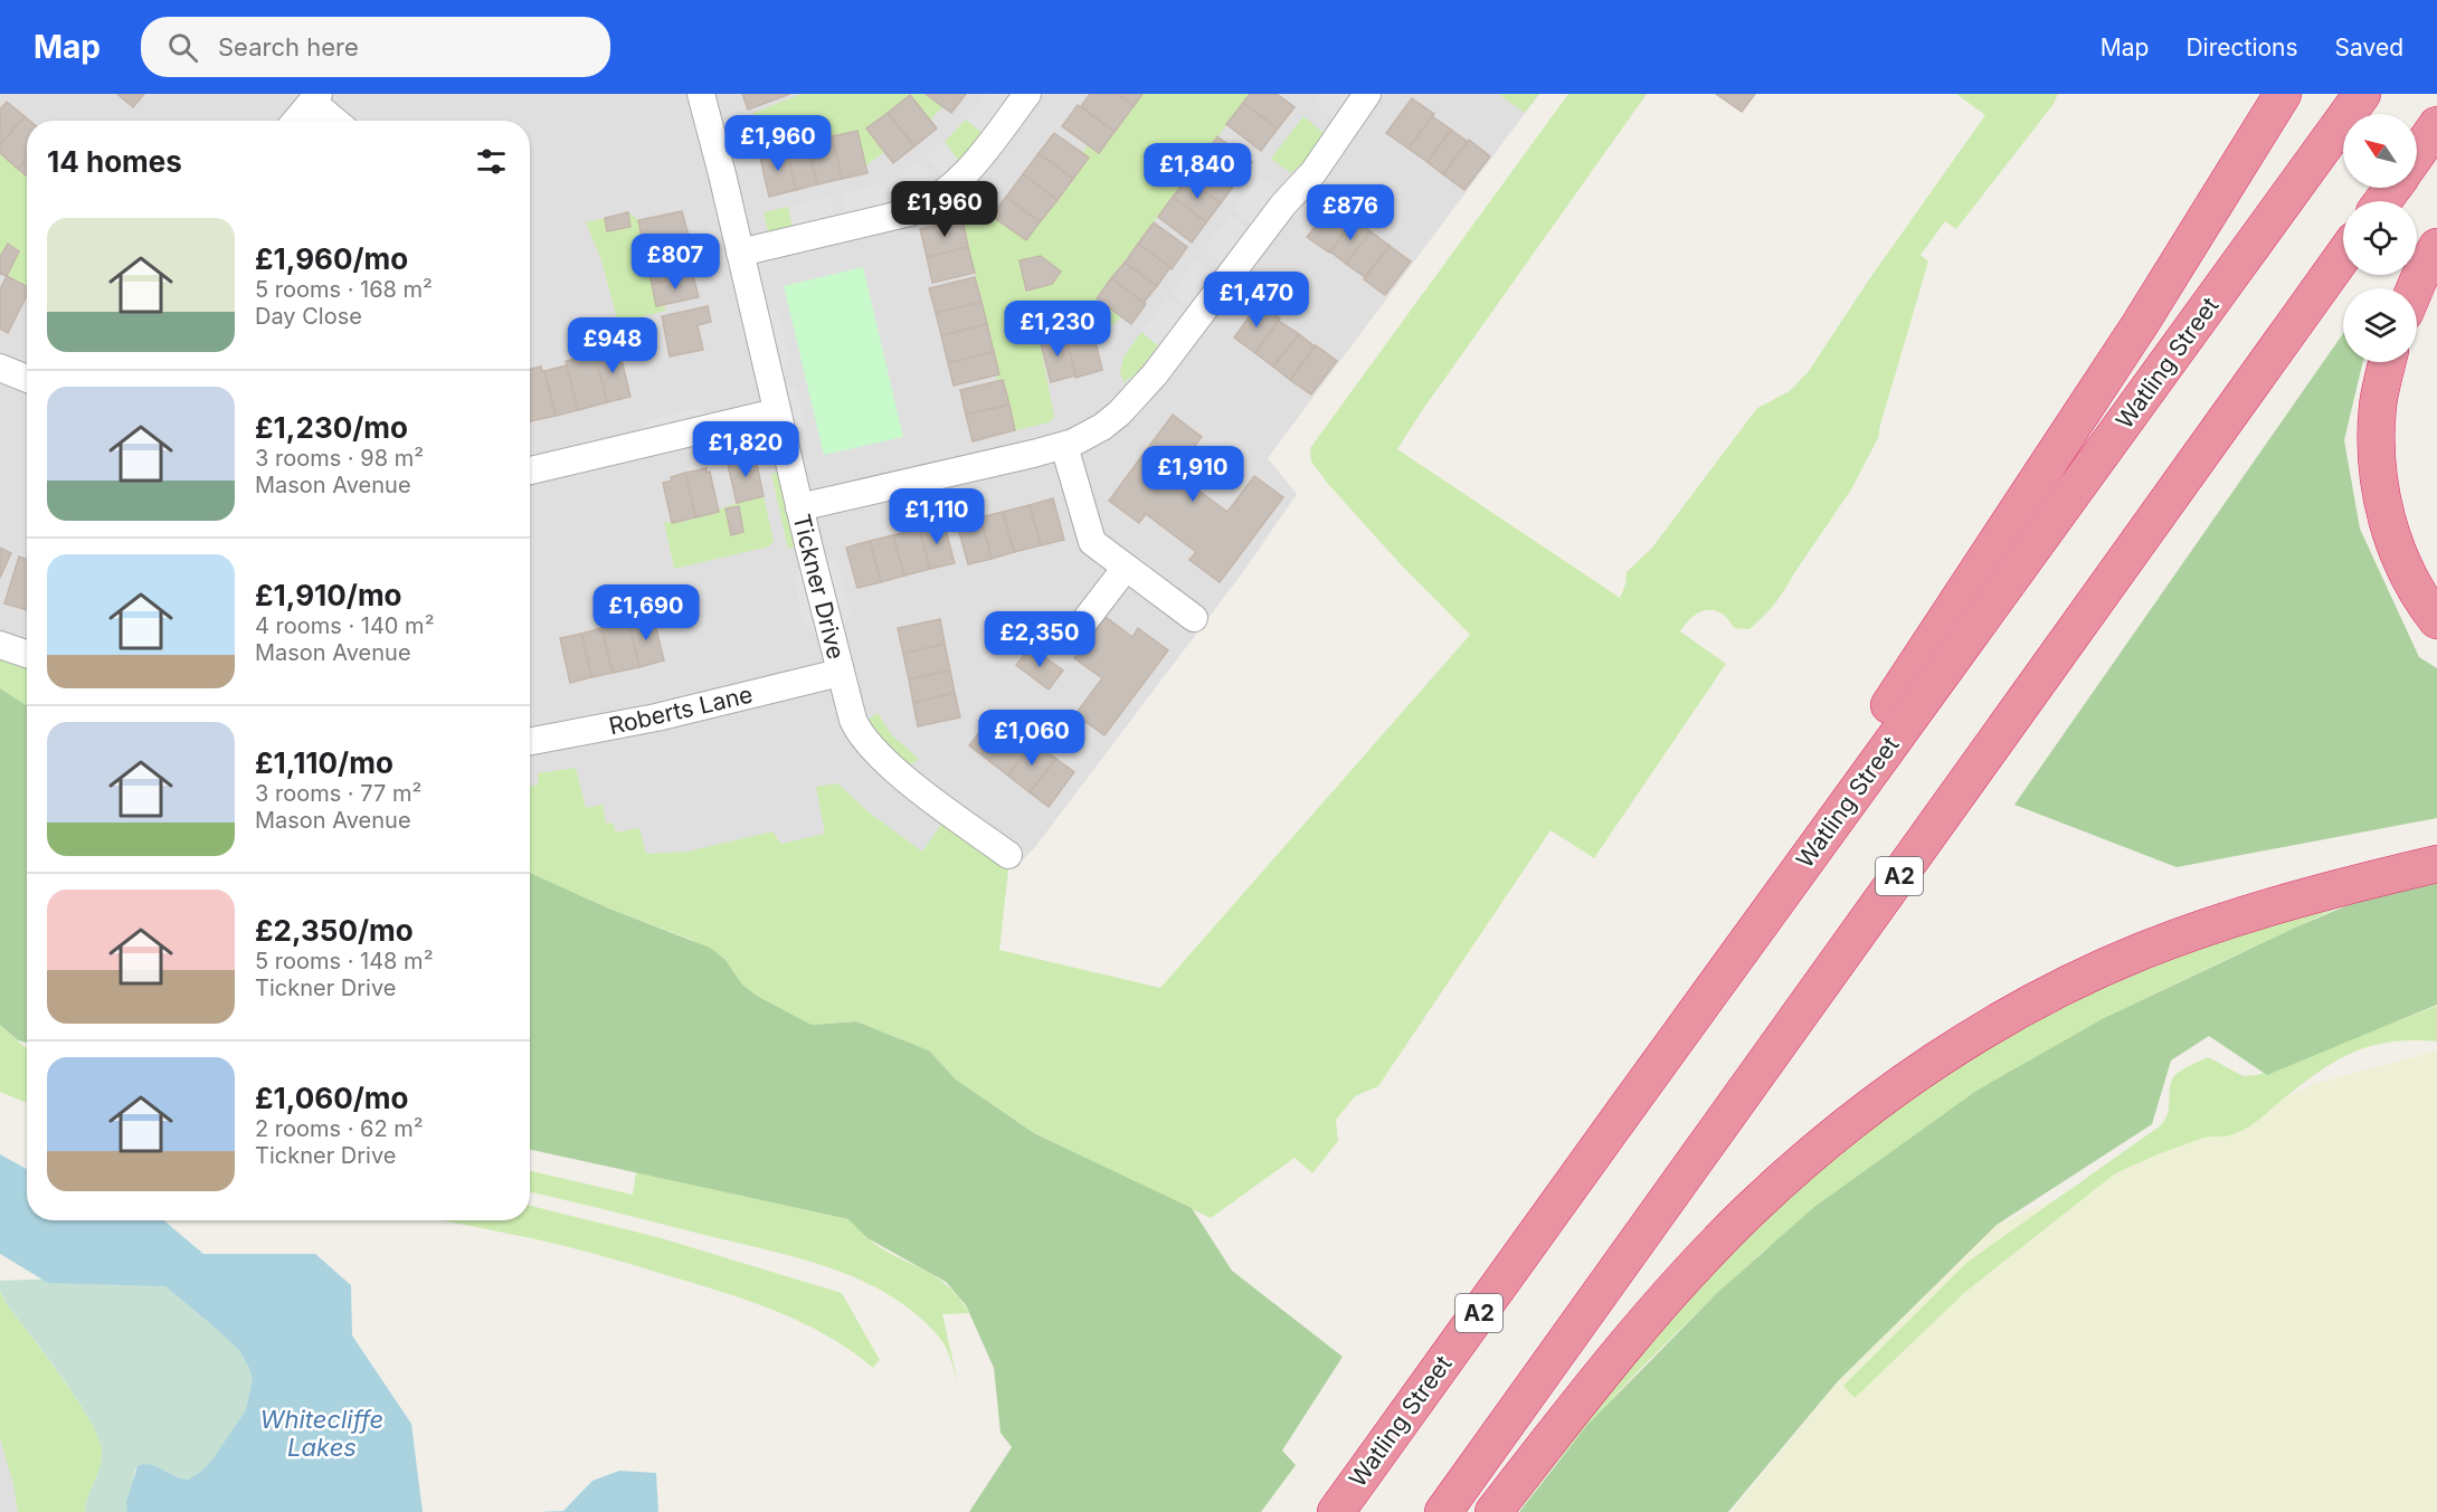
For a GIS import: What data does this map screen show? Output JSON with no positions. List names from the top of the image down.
{
  "streets": {
    "highway": ["Watling Street", "A2"],
    "street": ["Tickner Drive", "Roberts Lane"]
  },
  "crossings": [
    ["Tickner Drive", "Roberts Lane"]
  ],
  "water": ["Whitecliffe Lakes"],
  "north": "top left",
  "page": {
    "header": "Map",
    "search": "Search here",
    "nav": ["Map", "Directions", "Saved"],
    "price": [
      "£1,960",
      "£1,840",
      "£1,960",
      "£876",
      "£807",
      "£1,470",
      "£1,230",
      "£948",
      "£1,820",
      "£1,910",
      "£1,110",
      "£1,690",
      "£2,350",
      "£1,060"
    ],
    "heading": "14 homes",
    "list": [
      {
        "name": "£1,960/mo",
        "note": "5 rooms · 168 m² · Day Close"
      },
      {
        "name": "£1,230/mo",
        "note": "3 rooms · 98 m² · Mason Avenue"
      },
      {
        "name": "£1,910/mo",
        "note": "4 rooms · 140 m² · Mason Avenue"
      },
      {
        "name": "£1,110/mo",
        "note": "3 rooms · 77 m² · Mason Avenue"
      },
      {
        "name": "£2,350/mo",
        "note": "5 rooms · 148 m² · Tickner Drive"
      },
      {
        "name": "£1,060/mo",
        "note": "2 rooms · 62 m² · Tickner Drive"
      }
    ]
  }
}
